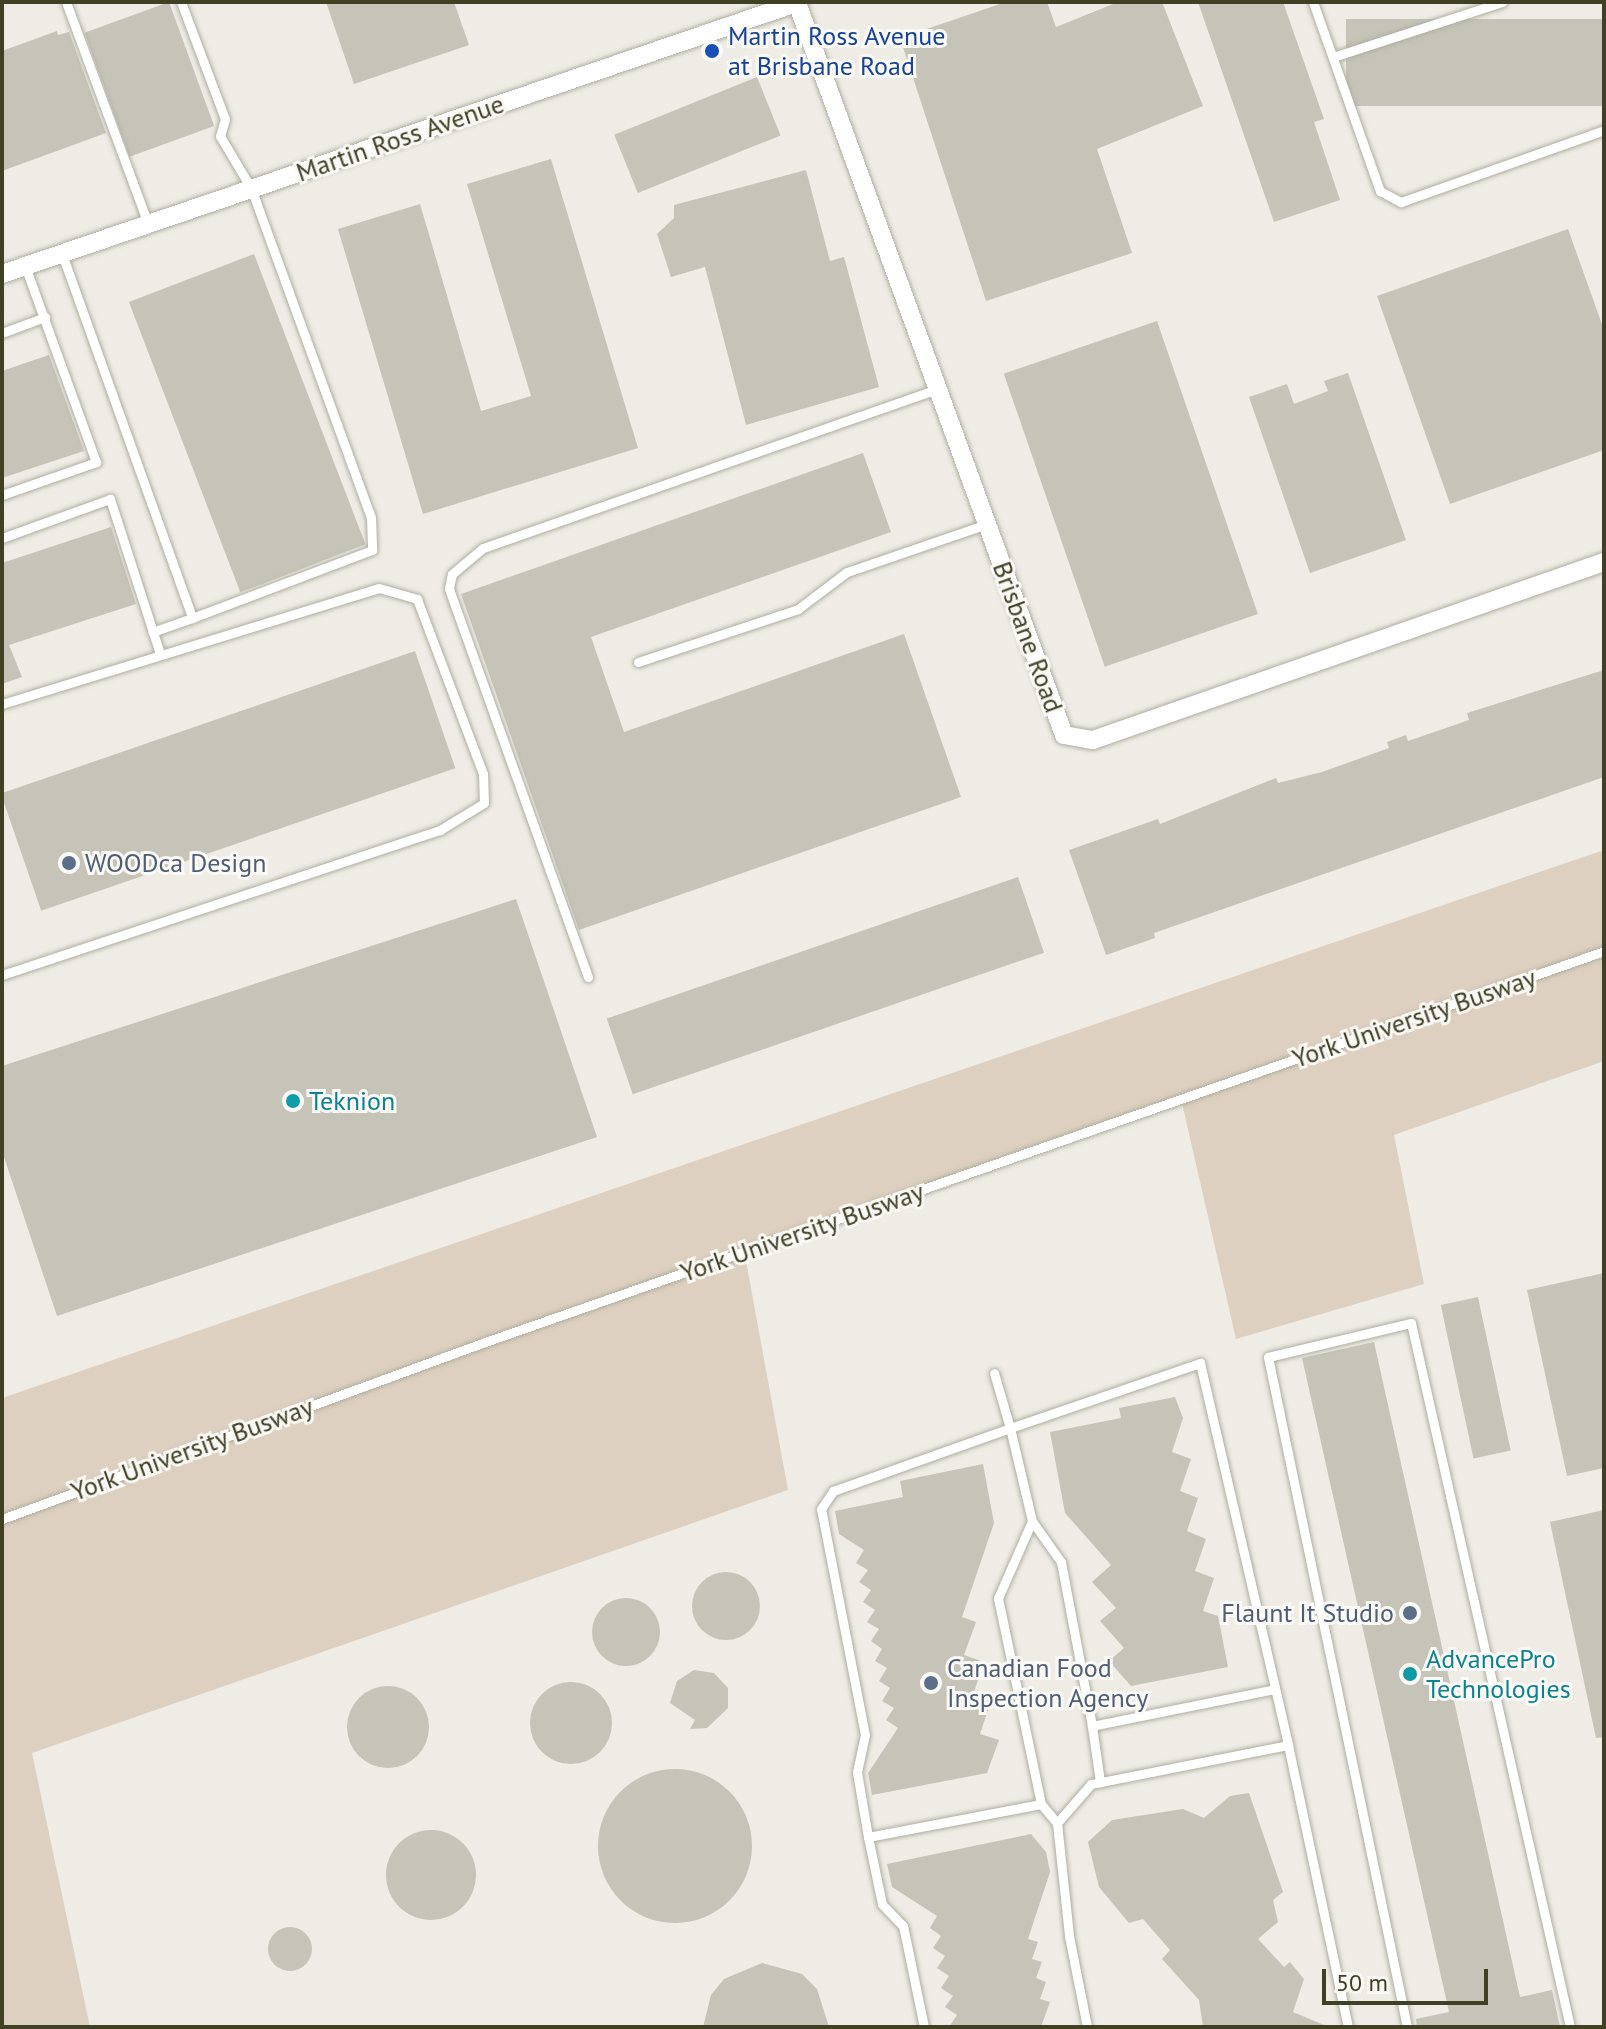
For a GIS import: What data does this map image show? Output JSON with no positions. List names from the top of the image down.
{
  "streets": {
    "street": ["Martin Ross Avenue", "Brisbane Road"],
    "lane": ["York University Busway"]
  },
  "crossings": [
    ["Martin Ross Avenue", "Brisbane Road"]
  ],
  "places": [
    "Martin Ross Avenue at Brisbane Road",
    "WOODca Design",
    "Teknion",
    "Flaunt It Studio",
    "AdvancePro Technologies",
    "Canadian Food Inspection Agency"
  ],
  "scale_bar": "50 m"
}
